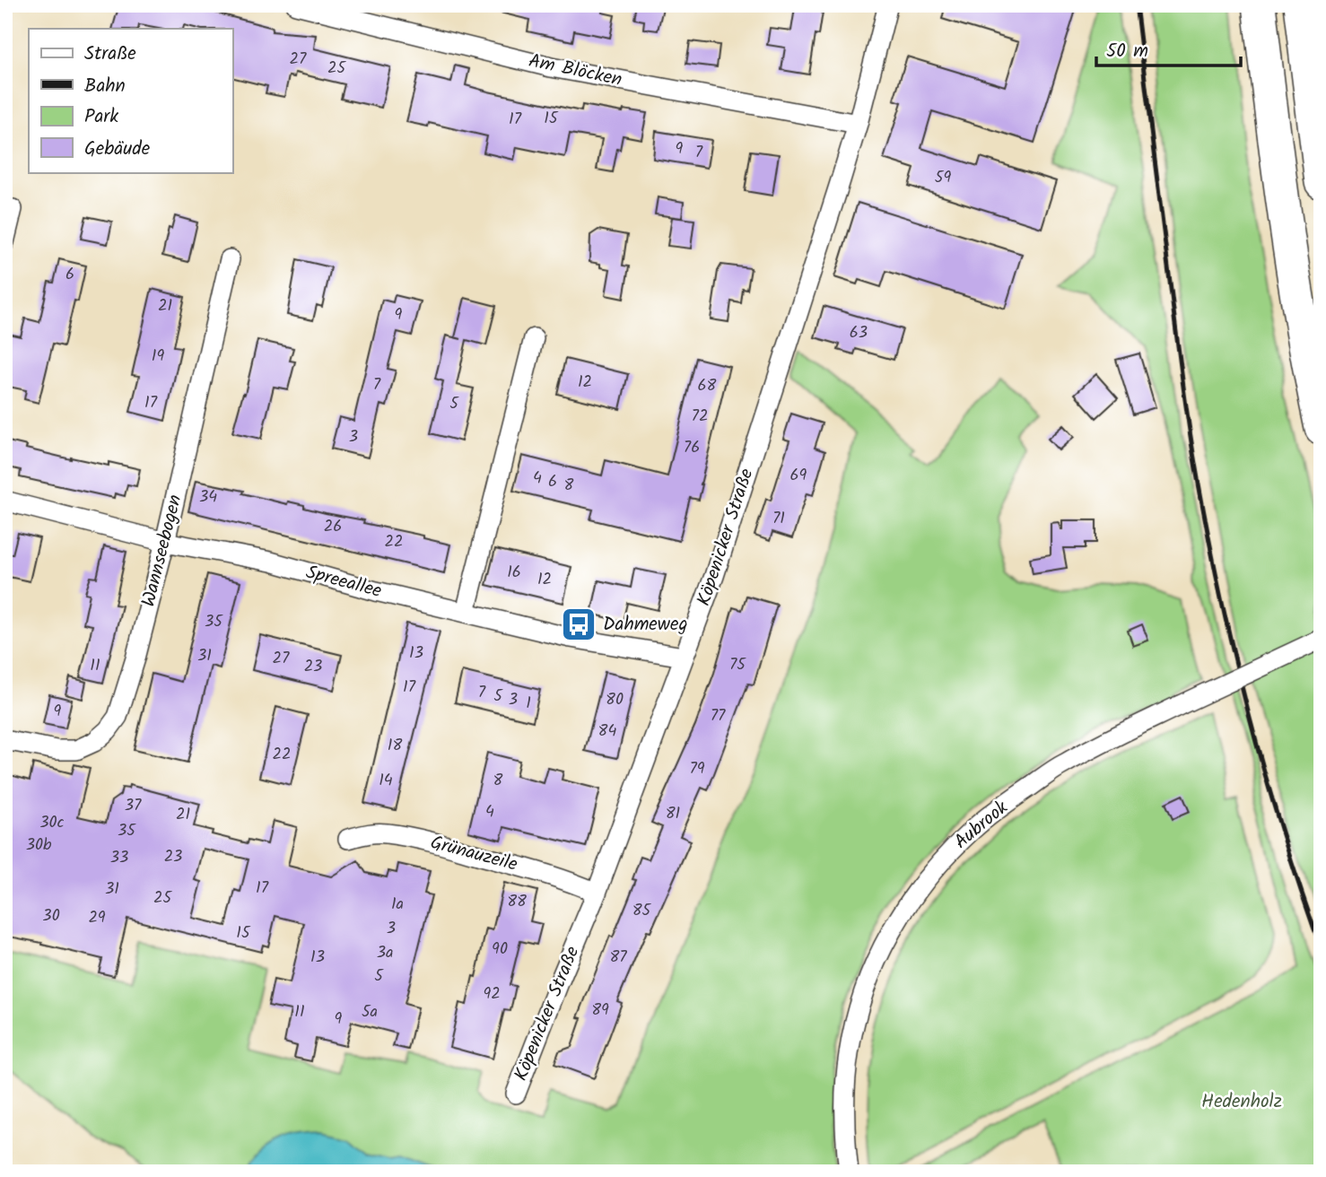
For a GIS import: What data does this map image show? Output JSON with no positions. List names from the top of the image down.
{
  "streets": {
    "street": [
      "Am Blöcken",
      "Köpenicker Straße",
      "Wannseebogen",
      "Spreeallee",
      "Aubrook",
      "Grünauzeile"
    ]
  },
  "crossings": [
    ["Am Blöcken", "Köpenicker Straße"],
    ["Köpenicker Straße", "Spreeallee"],
    ["Köpenicker Straße", "Grünauzeile"],
    ["Wannseebogen", "Spreeallee"]
  ],
  "parks": ["Hedenholz"],
  "places": {
    "bus stop": ["Dahmeweg"]
  },
  "house_numbers": [
    "27",
    "25",
    "15",
    "17",
    "9",
    "7",
    "59",
    "6",
    "21",
    "9",
    "63",
    "19",
    "12",
    "7",
    "68",
    "17",
    "5",
    "72",
    "3",
    "76",
    "69",
    "4",
    "6",
    "8",
    "34",
    "71",
    "26",
    "22",
    "16",
    "12",
    "35",
    "13",
    "31",
    "27",
    "75",
    "11",
    "23",
    "17",
    "7",
    "5",
    "3",
    "80",
    "1",
    "9",
    "77",
    "84",
    "18",
    "22",
    "79",
    "14",
    "8",
    "37",
    "4",
    "81",
    "21",
    "30c",
    "35",
    "30b",
    "23",
    "33",
    "17",
    "31",
    "25",
    "88",
    "1a",
    "85",
    "30",
    "29",
    "3",
    "15",
    "90",
    "3a",
    "13",
    "87",
    "5",
    "92",
    "89",
    "11",
    "5a",
    "9"
  ],
  "legend": [
    "Straße",
    "Bahn",
    "Park",
    "Gebäude"
  ],
  "scale_bar": "50 m"
}
